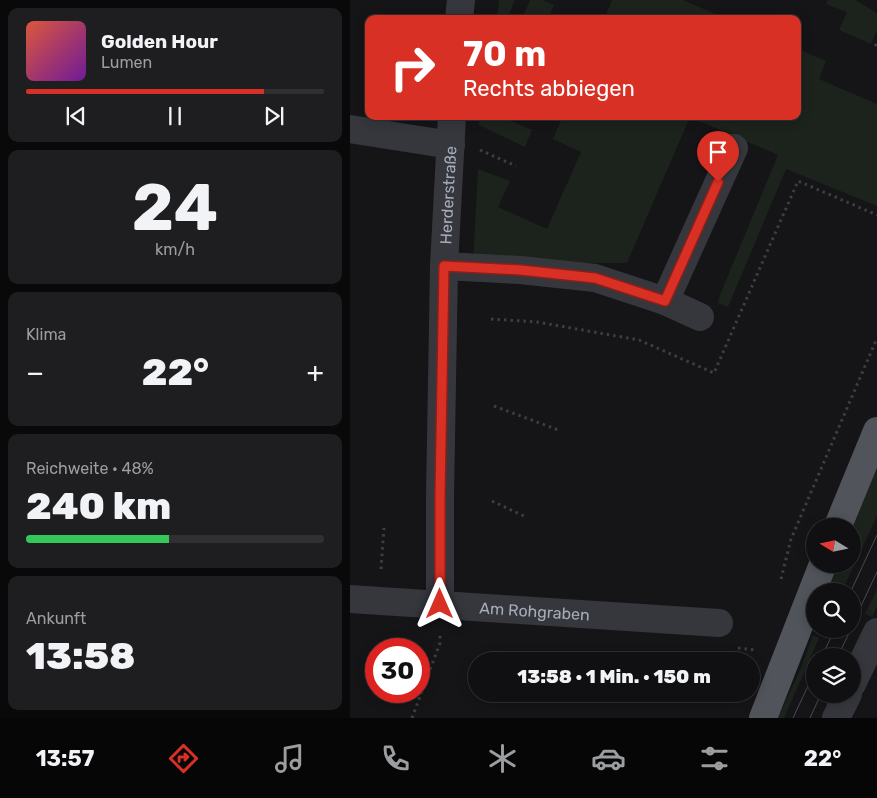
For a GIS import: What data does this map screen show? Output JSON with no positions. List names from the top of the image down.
{
  "streets": {
    "street": ["Herderstraße", "Am Rohgraben"]
  },
  "crossings": [
    ["Herderstraße", "Am Rohgraben"]
  ],
  "north": "left",
  "page": {
    "turn": ["70 m", "Rechts abbiegen"],
    "song": ["Golden Hour", "Lumen"],
    "tile": [
      ["24", "km/h"],
      "Klima",
      ["Reichweite · 48%", "240 km"],
      ["Ankunft", "13:58"]
    ],
    "heat": ["−", "22°", "+"],
    "limit": "30",
    "trip": "13:58 · 1 Min. · 150 m",
    "tabs": ["13:57", "22°"]
  }
}
